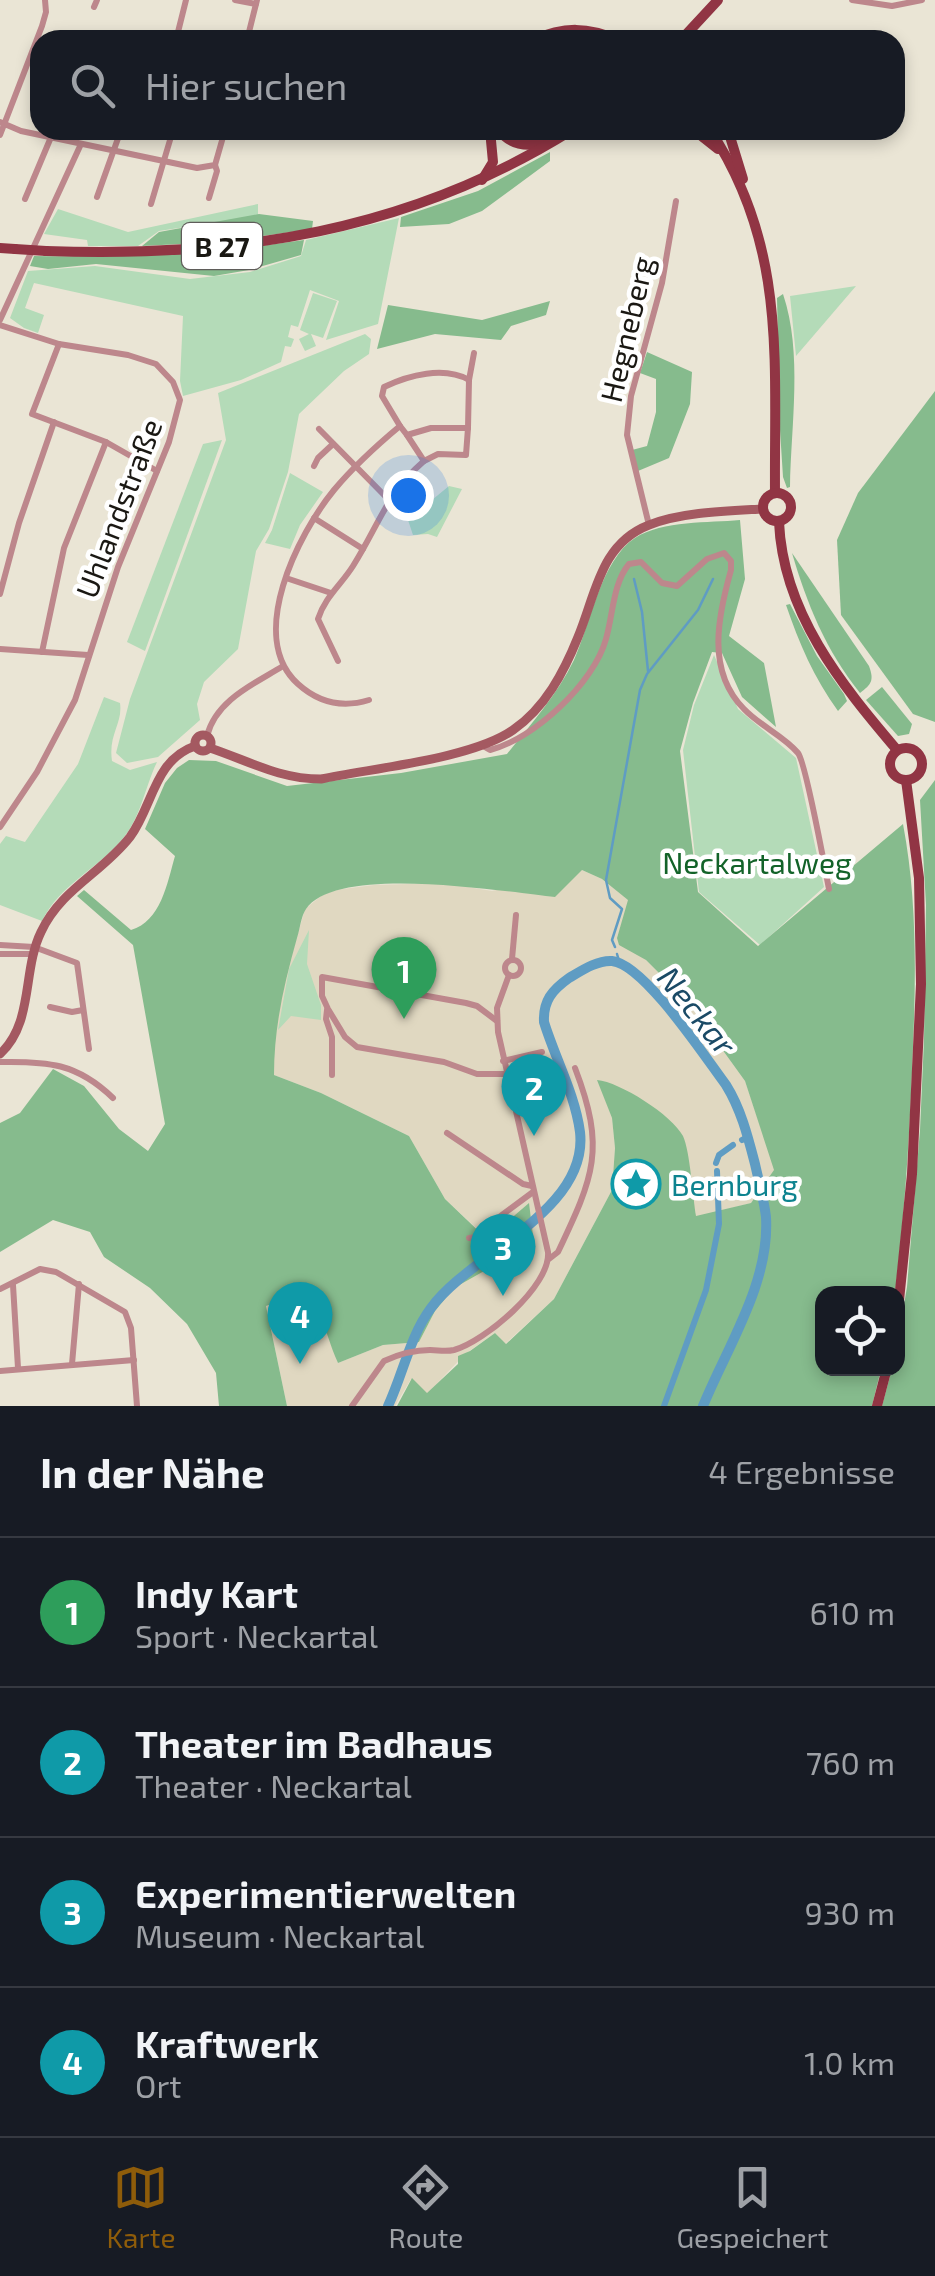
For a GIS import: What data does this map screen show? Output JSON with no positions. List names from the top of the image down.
{
  "streets": {
    "main road": ["B 27"],
    "street": ["Hegneberg", "Uhlandstraße"]
  },
  "water": ["Neckar"],
  "parks": ["Neckartalweg"],
  "places": {
    "place": ["Bernburg"]
  },
  "page": {
    "search": "Hier suchen",
    "pins": [
      "1",
      "2",
      "3",
      "4"
    ],
    "heading": ["In der Nähe", "4 Ergebnisse"],
    "list": [
      {
        "mark": "1",
        "name": "Indy Kart",
        "note": "Sport · Neckartal",
        "value": "610 m"
      },
      {
        "mark": "2",
        "name": "Theater im Badhaus",
        "note": "Theater · Neckartal",
        "value": "760 m"
      },
      {
        "mark": "3",
        "name": "Experimentierwelten",
        "note": "Museum · Neckartal",
        "value": "930 m"
      },
      {
        "mark": "4",
        "name": "Kraftwerk",
        "note": "Ort",
        "value": "1.0 km"
      }
    ],
    "nav": ["Karte", "Route", "Gespeichert"]
  }
}
